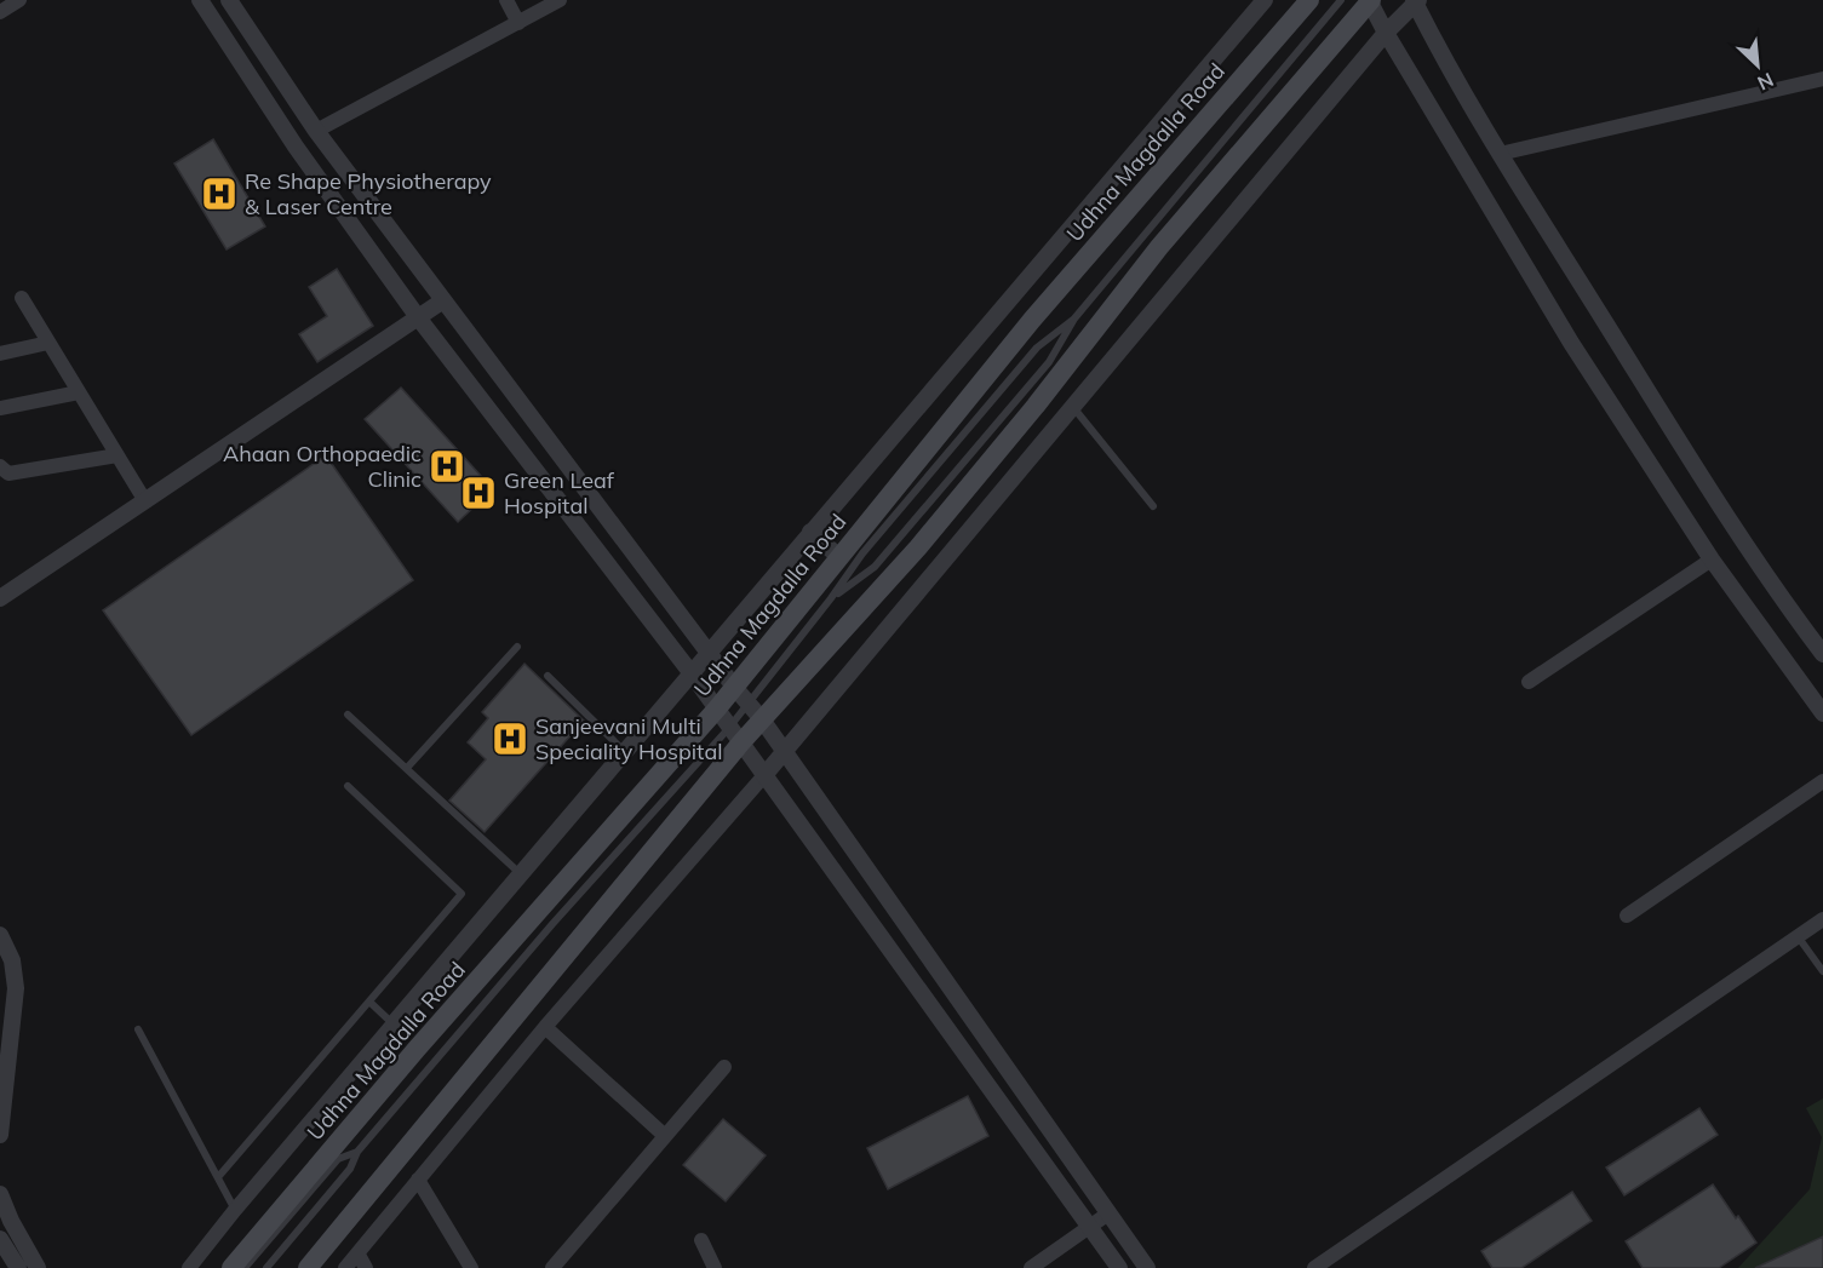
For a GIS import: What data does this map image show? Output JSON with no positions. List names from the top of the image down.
{
  "streets": {
    "main road": ["Udhna Magdalla Road"]
  },
  "places": {
    "hospital": [
      "Re Shape Physiotherapy & Laser Centre",
      "Ahaan Orthopaedic Clinic",
      "Green Leaf Hospital",
      "Sanjeevani Multi Speciality Hospital"
    ]
  },
  "north": "bottom right"
}
